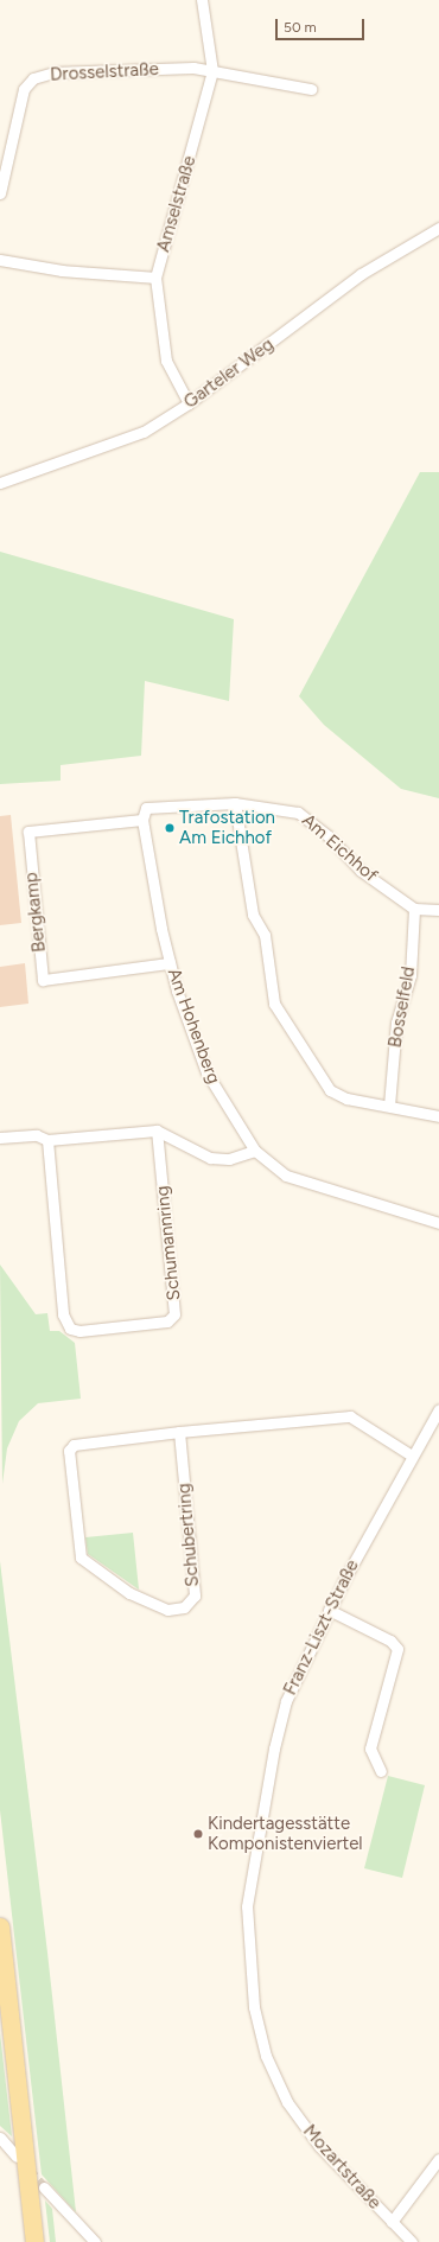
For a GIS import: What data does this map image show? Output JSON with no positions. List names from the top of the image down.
{
  "streets": {
    "street": [
      "Drosselstraße",
      "Amselstraße",
      "Garteler Weg",
      "Am Eichhof",
      "Bergkamp",
      "Bosselfeld",
      "Am Hohenberg",
      "Schumannring",
      "Schubertring",
      "Franz-Liszt-Straße",
      "Mozartstraße"
    ]
  },
  "crossings": [
    ["Drosselstraße", "Amselstraße"],
    ["Amselstraße", "Garteler Weg"],
    ["Am Eichhof", "Bosselfeld"],
    ["Am Eichhof", "Am Hohenberg"],
    ["Bergkamp", "Am Hohenberg"],
    ["Schubertring", "Franz-Liszt-Straße"],
    ["Franz-Liszt-Straße", "Mozartstraße"]
  ],
  "places": ["Trafostation Am Eichhof", "Kindertagesstätte Komponistenviertel"],
  "scale_bar": "50 m"
}
